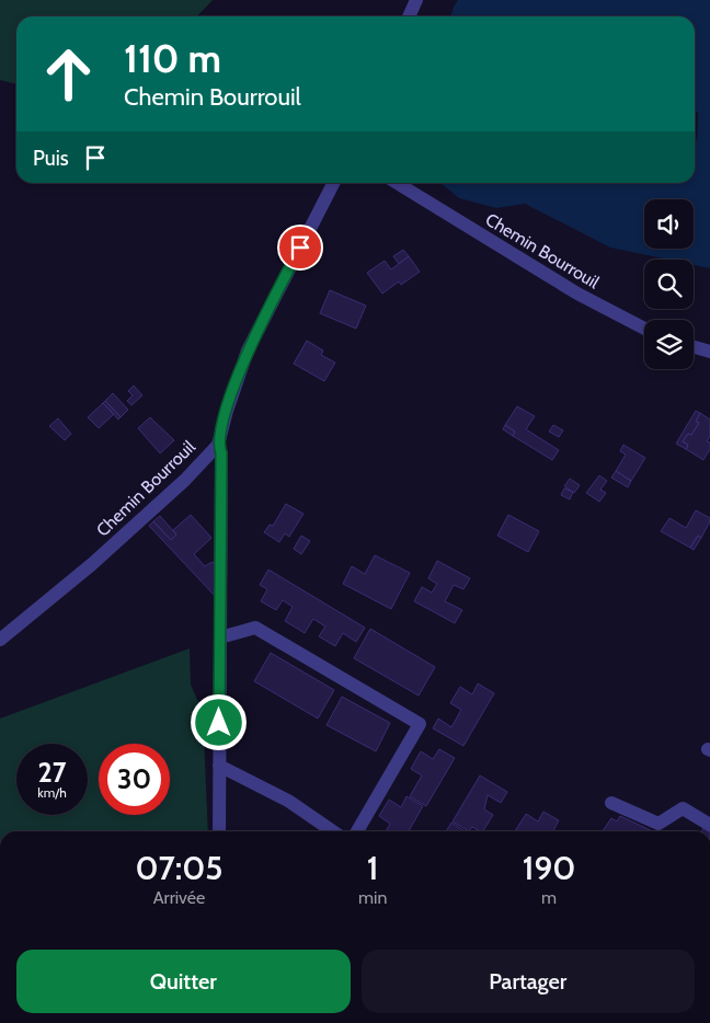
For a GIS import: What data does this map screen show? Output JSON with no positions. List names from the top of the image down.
{
  "streets": {
    "street": ["Chemin Bourrouil"]
  },
  "page": {
    "turn": ["110 m", "Chemin Bourrouil"],
    "then": "Puis",
    "speed": "27 km/h",
    "limit": "30",
    "eta": [
      "07:05",
      "Arrivée",
      "1",
      "min",
      "190",
      "m"
    ],
    "buttons": ["Quitter", "Partager"]
  }
}
